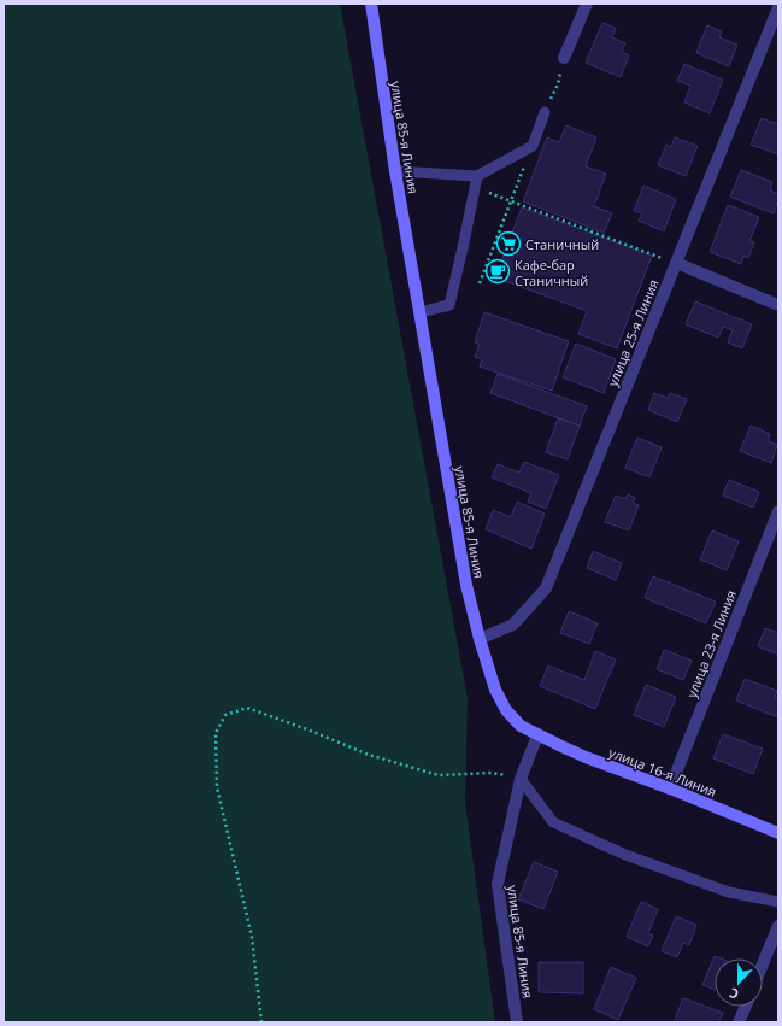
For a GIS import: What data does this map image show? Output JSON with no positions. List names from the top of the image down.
{
  "streets": {
    "main road": ["улица 85-я Линия", "улица 16-я Линия"],
    "street": ["улица 25-я Линия", "улица 23-я Линия"]
  },
  "crossings": [
    ["улица 85-я Линия", "улица 25-я Линия"],
    ["улица 85-я Линия", "улица 16-я Линия"],
    ["улица 23-я Линия", "улица 16-я Линия"]
  ],
  "places": {
    "supermarket": ["Станичный"],
    "cafe": ["Кафе-бар Станичный"]
  },
  "north": "bottom"
}
